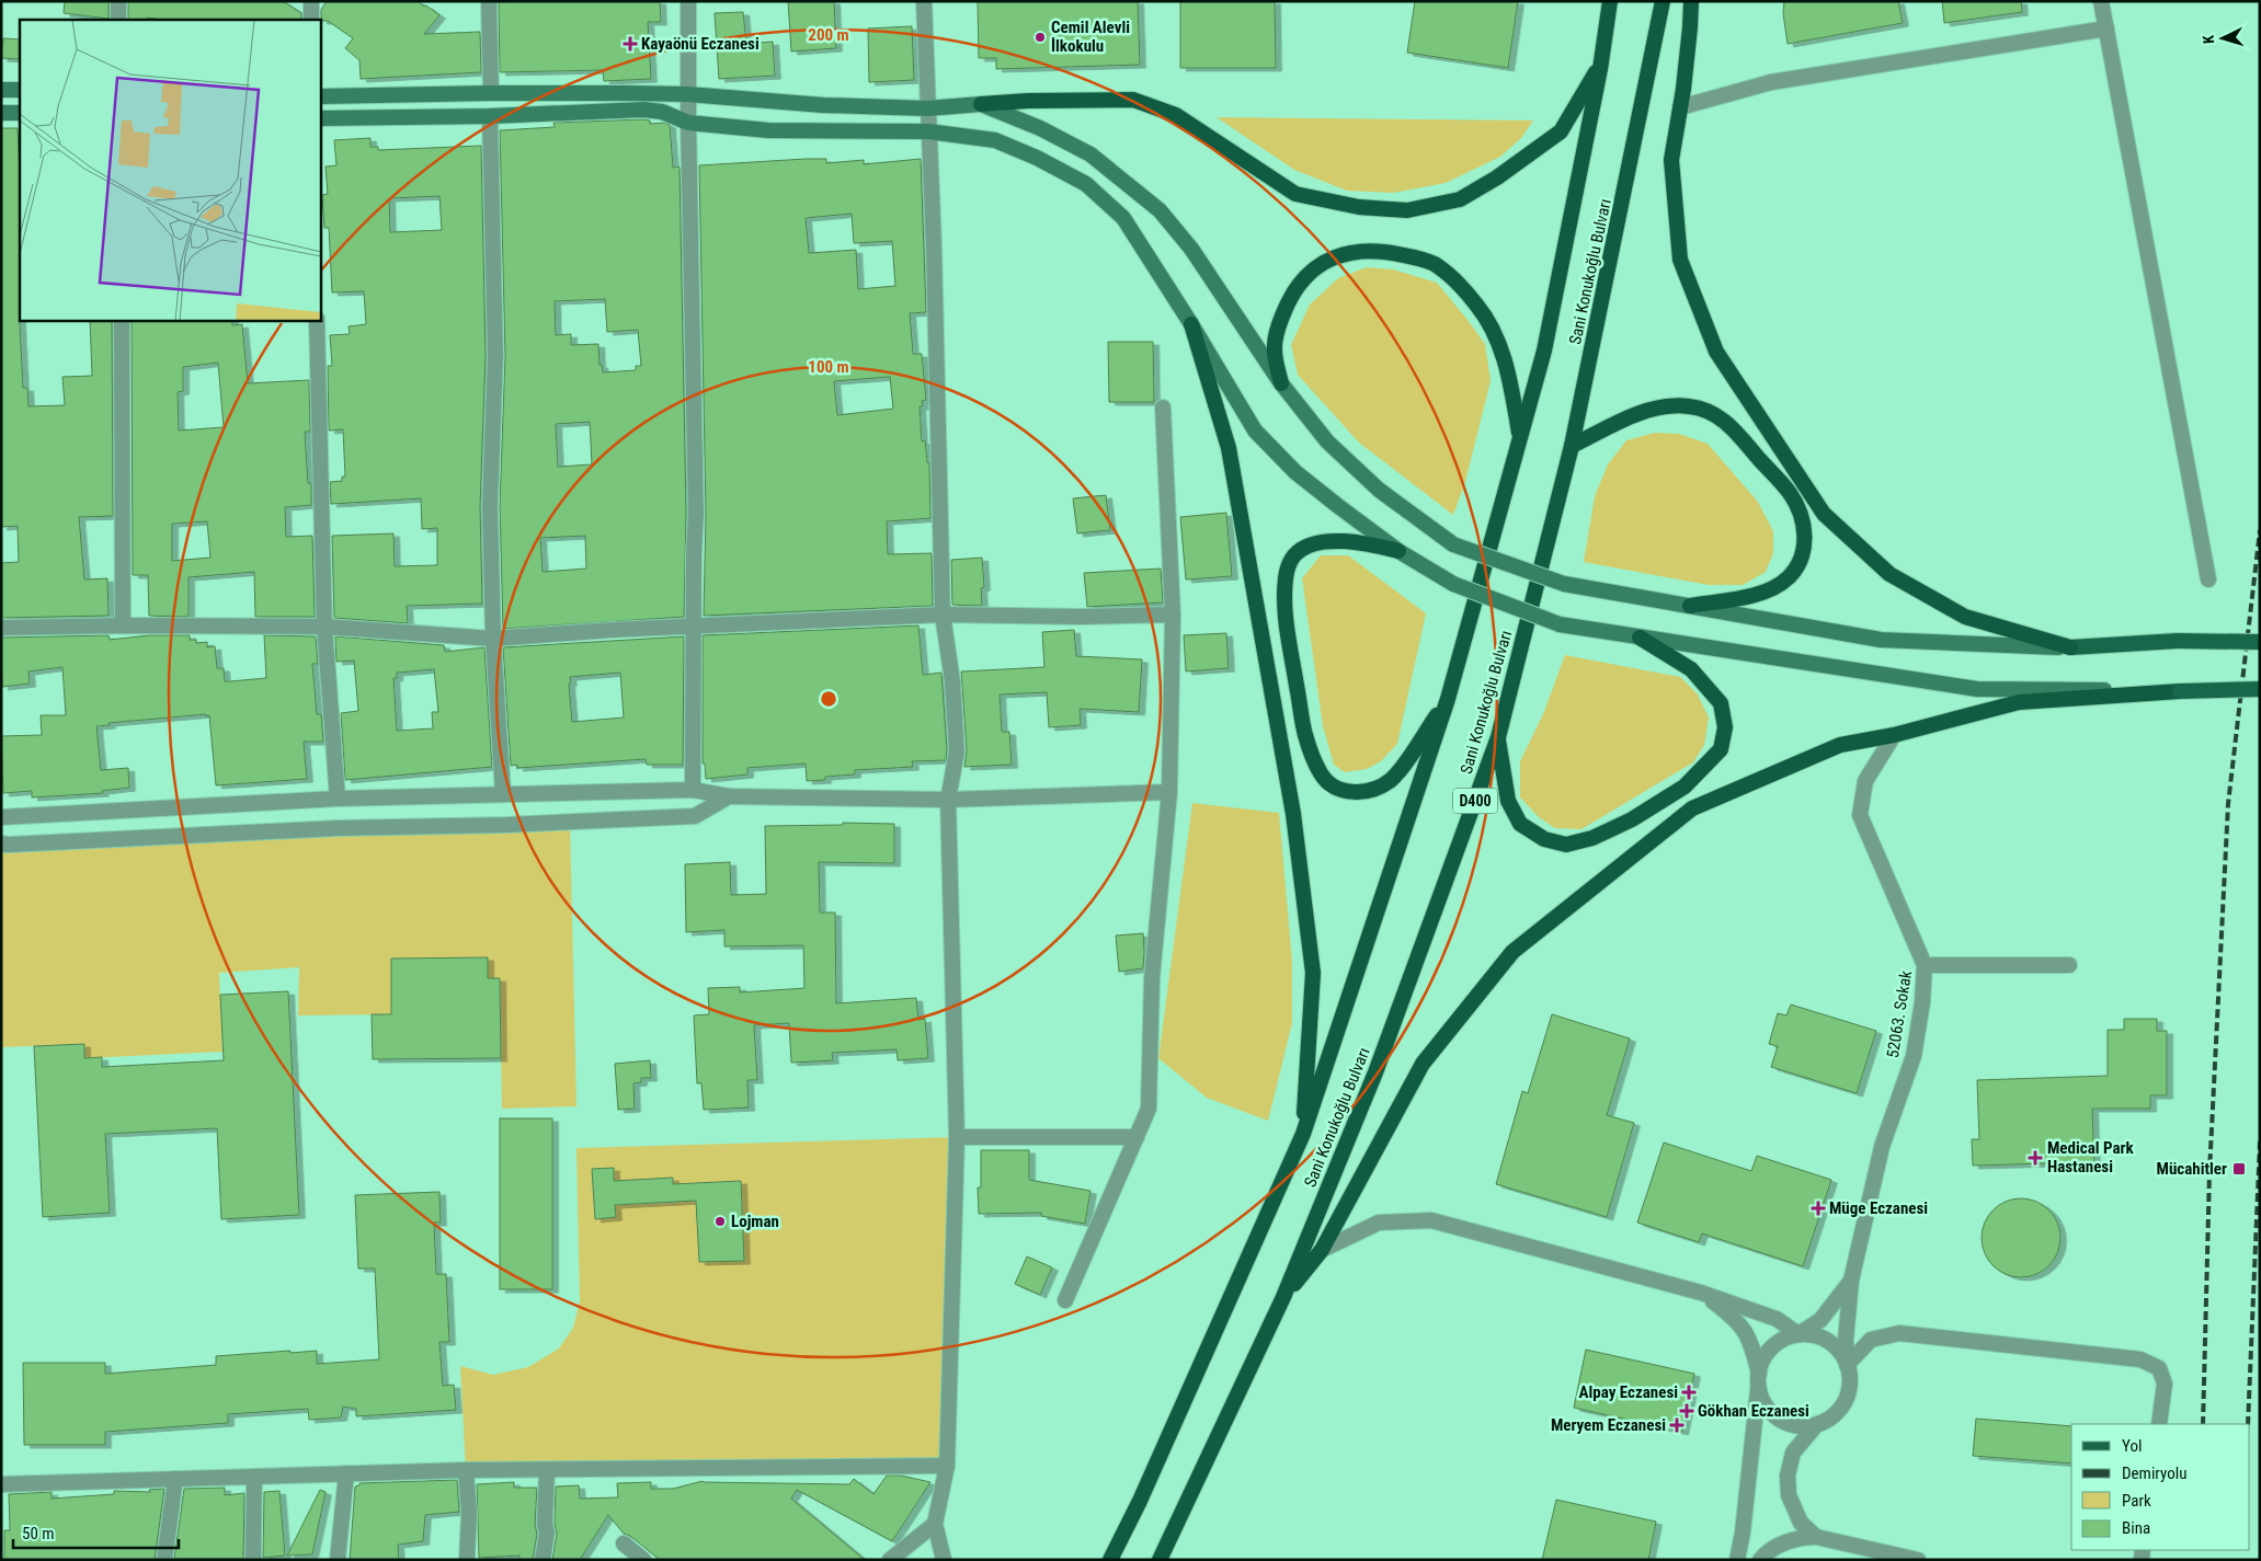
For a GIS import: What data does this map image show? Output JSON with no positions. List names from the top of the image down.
{
  "streets": {
    "highway": ["Sani Konukoğlu Bulvarı", "D400"],
    "street": ["52063. Sokak"]
  },
  "places": {
    "other": ["Cemil Alevli İlkokulu", "Lojman"],
    "health": [
      "Kayaönü Eczanesi",
      "Medical Park Hastanesi",
      "Müge Eczanesi",
      "Alpay Eczanesi",
      "Gökhan Eczanesi",
      "Meryem Eczanesi"
    ],
    "transit": ["Mücahitler"]
  },
  "legend": [
    "Yol",
    "Demiryolu",
    "Park",
    "Bina"
  ],
  "scale_bar": "50 m",
  "north": "left",
  "rings": ["200 m", "100 m"]
}
